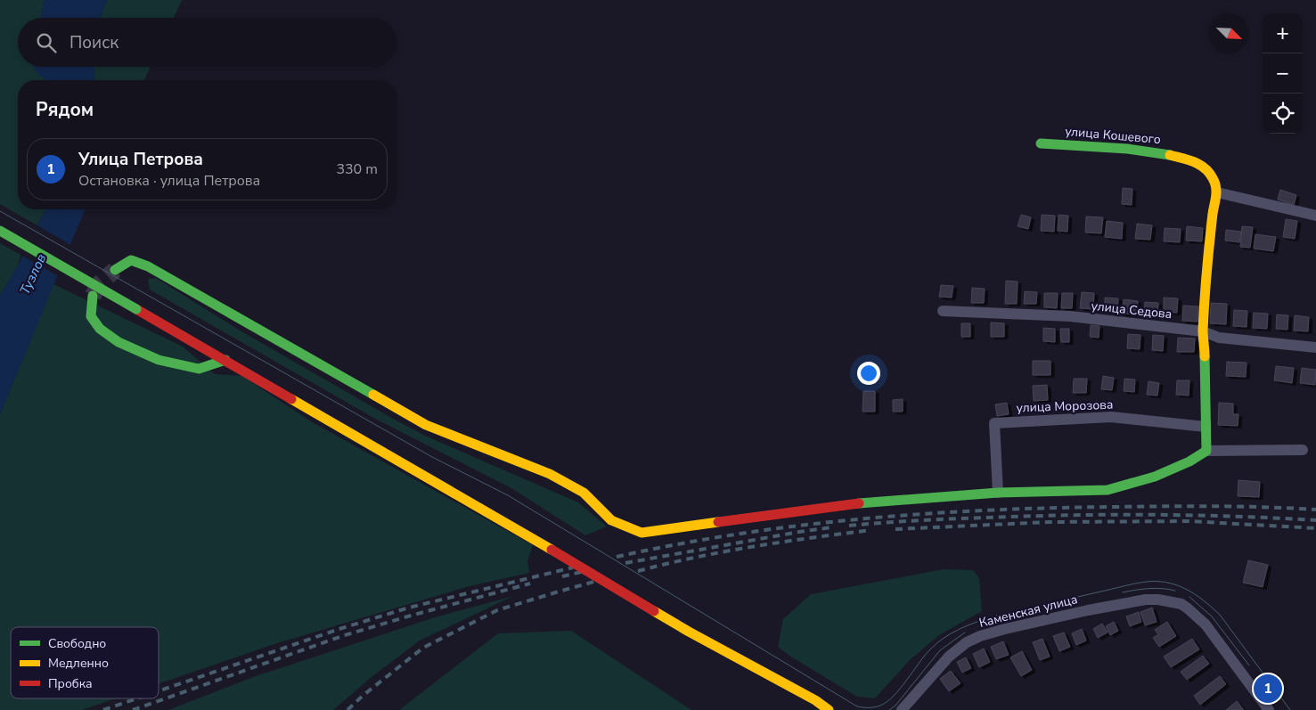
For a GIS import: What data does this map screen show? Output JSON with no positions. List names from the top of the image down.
{
  "streets": {
    "street": [
      "улица Кошевого",
      "улица Седова",
      "улица Морозова",
      "Каменская улица"
    ]
  },
  "water": ["Тузлов"],
  "legend": ["Свободно", "Медленно", "Пробка"],
  "north": "bottom right",
  "page": {
    "map_buttons": ["+", "−"],
    "search": "Поиск",
    "heading": "Рядом",
    "list": [
      {
        "mark": "1",
        "name": "Улица Петрова",
        "note": "Остановка · улица Петрова",
        "value": "330 m"
      }
    ],
    "pins": "1"
  }
}
